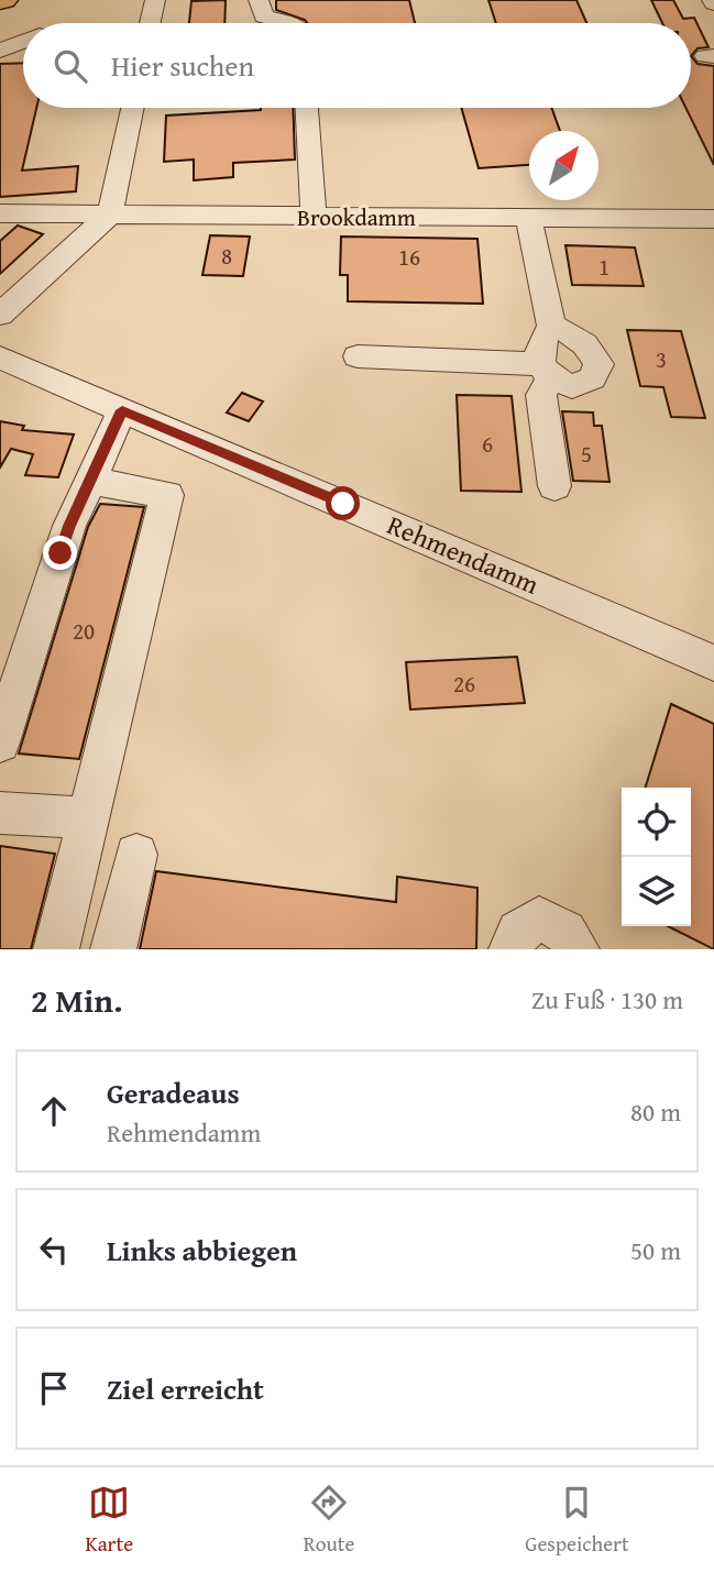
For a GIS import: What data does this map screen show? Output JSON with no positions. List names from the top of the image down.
{
  "streets": {
    "street": ["Brookdamm", "Rehmendamm"]
  },
  "house_numbers": [
    "8",
    "16",
    "1",
    "3",
    "6",
    "5",
    "20",
    "26"
  ],
  "north": "top right",
  "page": {
    "search": "Hier suchen",
    "heading": ["2 Min.", "Zu Fuß · 130 m"],
    "list": [
      ["Geradeaus", "Rehmendamm", "80 m"],
      ["Links abbiegen", "50 m"],
      "Ziel erreicht"
    ],
    "nav": ["Karte", "Route", "Gespeichert"]
  }
}
